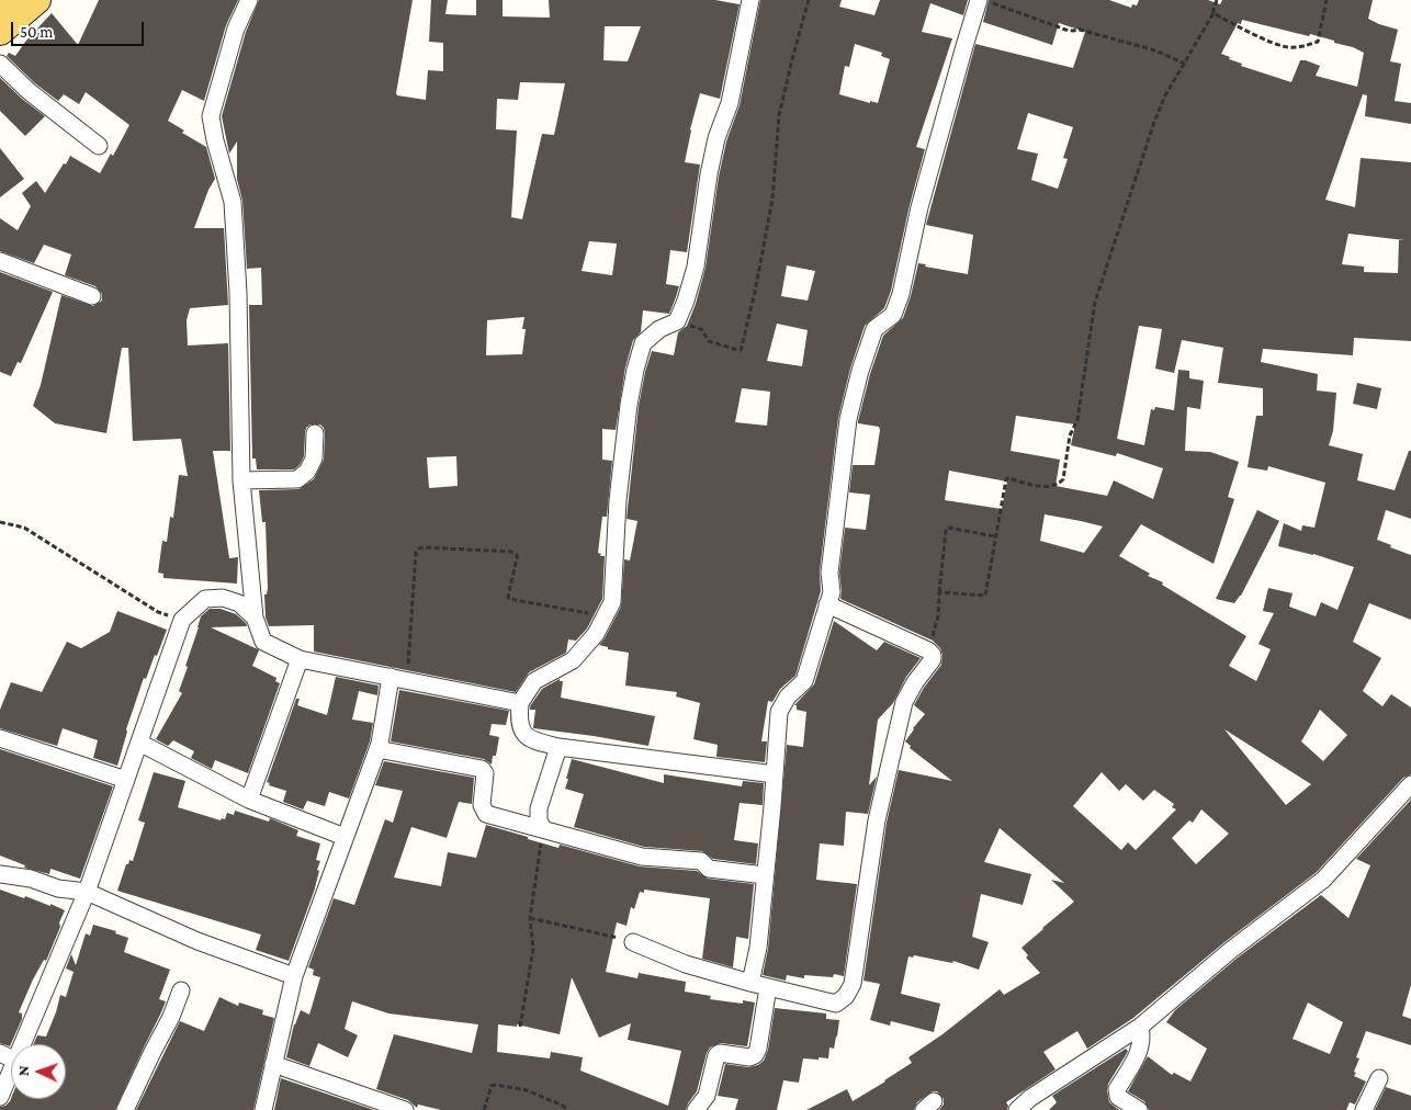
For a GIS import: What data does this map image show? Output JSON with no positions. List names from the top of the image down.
{
  "scale_bar": "50 m",
  "north": "left"
}
